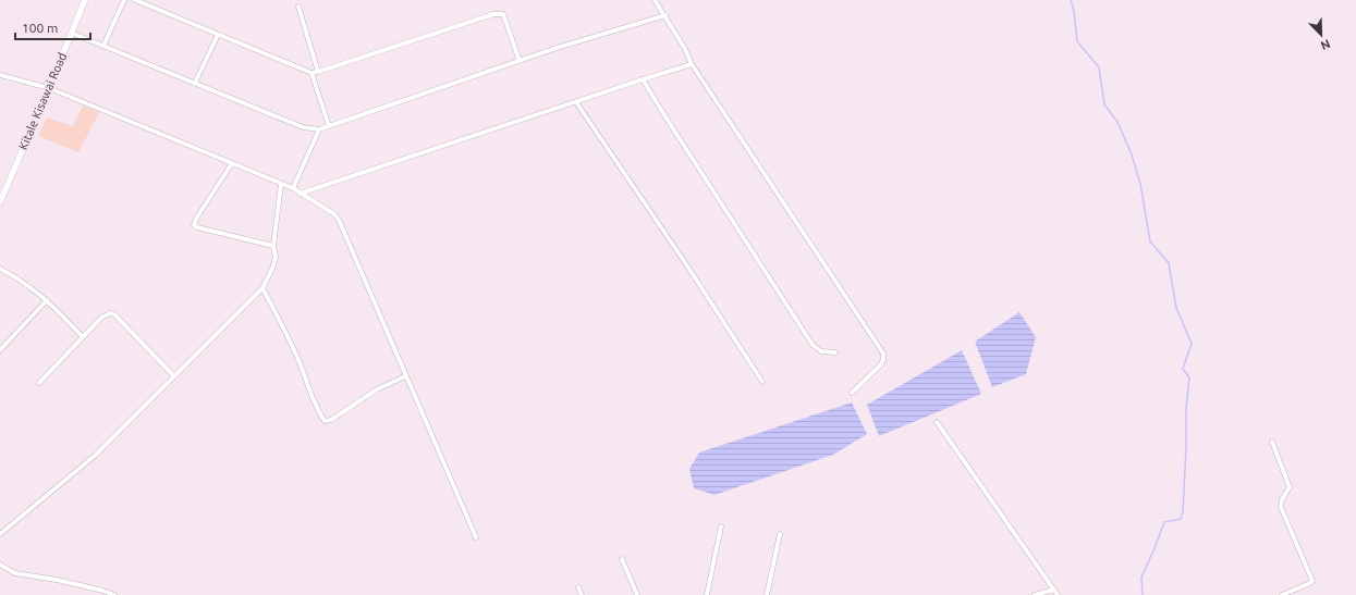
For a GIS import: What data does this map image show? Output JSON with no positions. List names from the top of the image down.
{
  "streets": {
    "street": ["Kitale Kisawai Road"]
  },
  "scale_bar": "100 m",
  "north": "bottom right"
}
